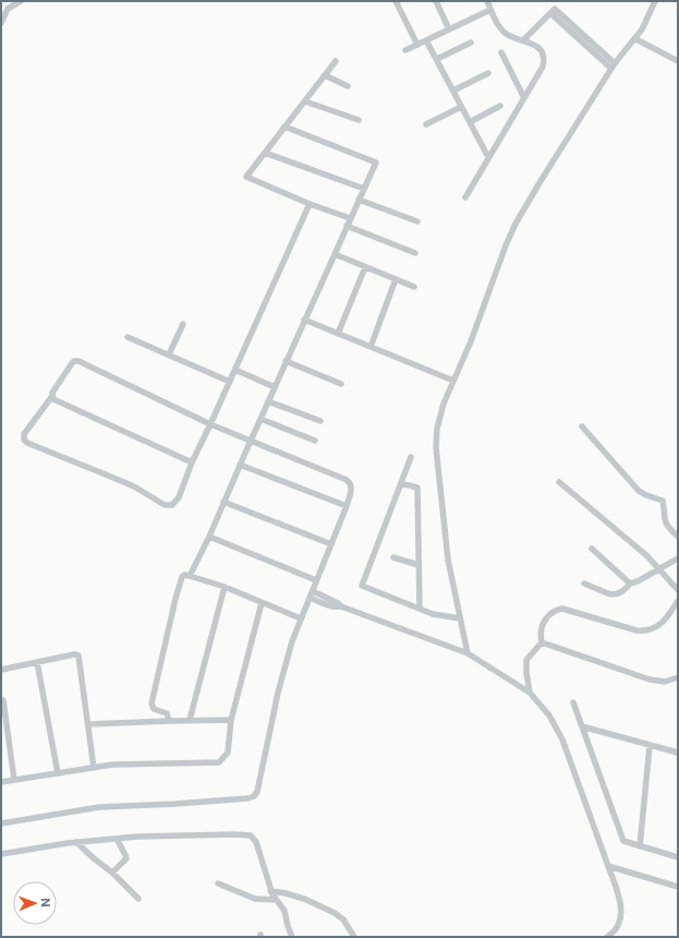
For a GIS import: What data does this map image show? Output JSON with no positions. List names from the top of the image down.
{
  "north": "right"
}
